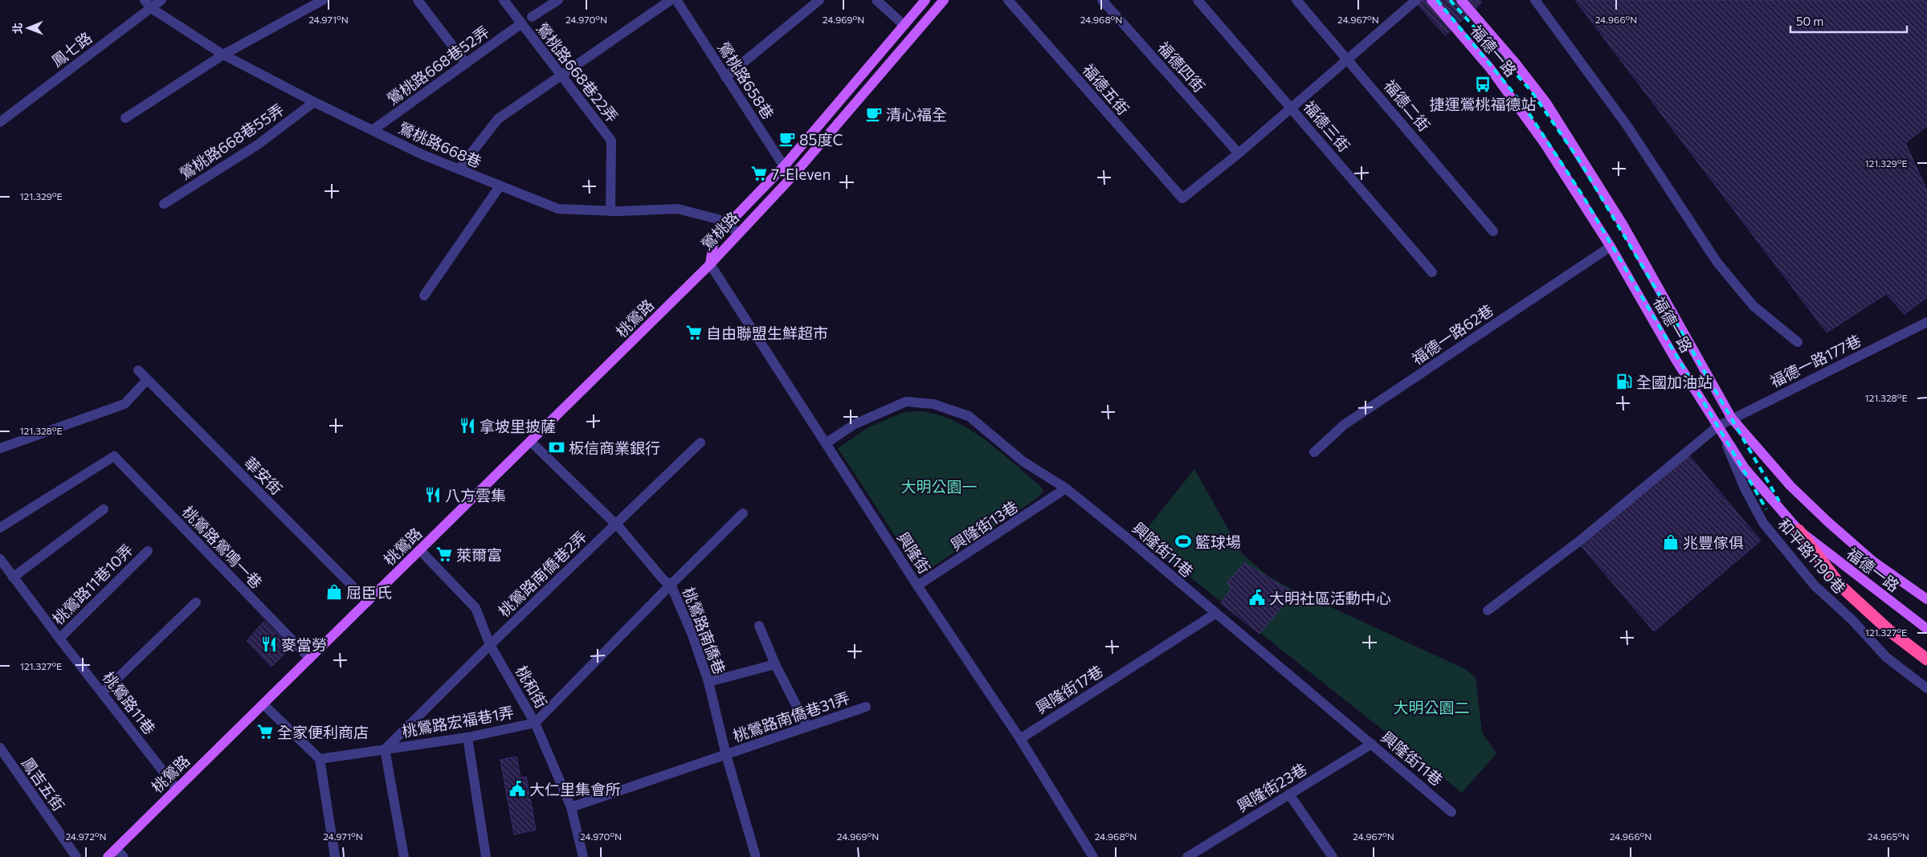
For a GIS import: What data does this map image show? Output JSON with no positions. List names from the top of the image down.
{
  "streets": {
    "main road": ["福德一路", "鶯桃路", "桃鶯路"],
    "street": [
      "鳳七路",
      "鶯桃路668巷52弄",
      "福德四街",
      "鶯桃路668巷22弄",
      "鶯桃路658巷",
      "福德五街",
      "福德二街",
      "福德三街",
      "鶯桃路668巷55弄",
      "鶯桃路668巷",
      "福德一路62巷",
      "福德一路177巷",
      "華安街",
      "興隆街13巷",
      "桃鶯路鶯鳴一巷",
      "興隆街11巷",
      "興隆街",
      "和平路1190巷",
      "桃鶯路南僑巷2弄",
      "桃鶯路11巷10弄",
      "桃鶯路南僑巷",
      "桃和街",
      "興隆街17巷",
      "桃鶯路11巷",
      "桃鶯路南僑巷31弄",
      "桃鶯路宏福巷1弄",
      "鳳吉五街",
      "興隆街23巷"
    ]
  },
  "crossings": [
    ["鳳七路", "鶯桃路668巷"],
    ["福德一路", "福德一路62巷"],
    ["福德一路", "福德一路177巷"],
    ["福德一路", "和平路1190巷"],
    ["鶯桃路668巷52弄", "鶯桃路668巷22弄"],
    ["鶯桃路668巷52弄", "鶯桃路668巷"],
    ["福德四街", "福德五街"],
    ["鶯桃路668巷22弄", "鶯桃路668巷"],
    ["鶯桃路658巷", "鶯桃路"],
    ["鶯桃路668巷55弄", "鶯桃路668巷"],
    ["鶯桃路668巷", "鶯桃路"],
    ["鶯桃路", "桃鶯路"],
    ["鶯桃路", "興隆街"],
    ["桃鶯路", "華安街"],
    ["桃鶯路", "桃鶯路鶯鳴一巷"],
    ["桃鶯路", "興隆街"],
    ["桃鶯路", "桃鶯路南僑巷"],
    ["桃鶯路", "桃和街"],
    ["桃鶯路", "桃鶯路11巷"],
    ["興隆街13巷", "興隆街11巷"],
    ["興隆街13巷", "興隆街"],
    ["興隆街11巷", "興隆街"],
    ["興隆街11巷", "興隆街17巷"],
    ["興隆街11巷", "興隆街23巷"],
    ["興隆街", "興隆街17巷"],
    ["桃鶯路南僑巷2弄", "桃鶯路南僑巷"],
    ["桃鶯路南僑巷2弄", "桃和街"],
    ["桃鶯路南僑巷2弄", "桃鶯路宏福巷1弄"],
    ["桃鶯路11巷10弄", "桃鶯路11巷"],
    ["桃鶯路南僑巷", "桃鶯路南僑巷31弄"],
    ["桃和街", "桃鶯路南僑巷31弄"],
    ["桃和街", "桃鶯路宏福巷1弄"]
  ],
  "parks": ["大明公園一", "大明公園二"],
  "places": {
    "bus stop": ["捷運鶯桃福德站"],
    "cafe": ["清心福全", "85度C"],
    "supermarket": [
      "7-Eleven",
      "自由聯盟生鮮超市",
      "萊爾富",
      "全家便利商店"
    ],
    "fuel station": ["全國加油站"],
    "restaurant": ["拿坡里披薩", "八方雲集", "麥當勞"],
    "bank": ["板信商業銀行"],
    "sports": ["籃球場"],
    "shop": ["兆豐傢俱", "屈臣氏"],
    "public building": ["大明社區活動中心", "大仁里集會所"]
  },
  "scale_bar": "50 m",
  "north": "left",
  "coordinates": [
    "24.971°N",
    "24.970°N",
    "24.969°N",
    "24.968°N",
    "24.967°N",
    "24.966°N",
    "121.329°E",
    "121.328°E",
    "121.327°E",
    "24.972°N",
    "24.965°N"
  ]
}
